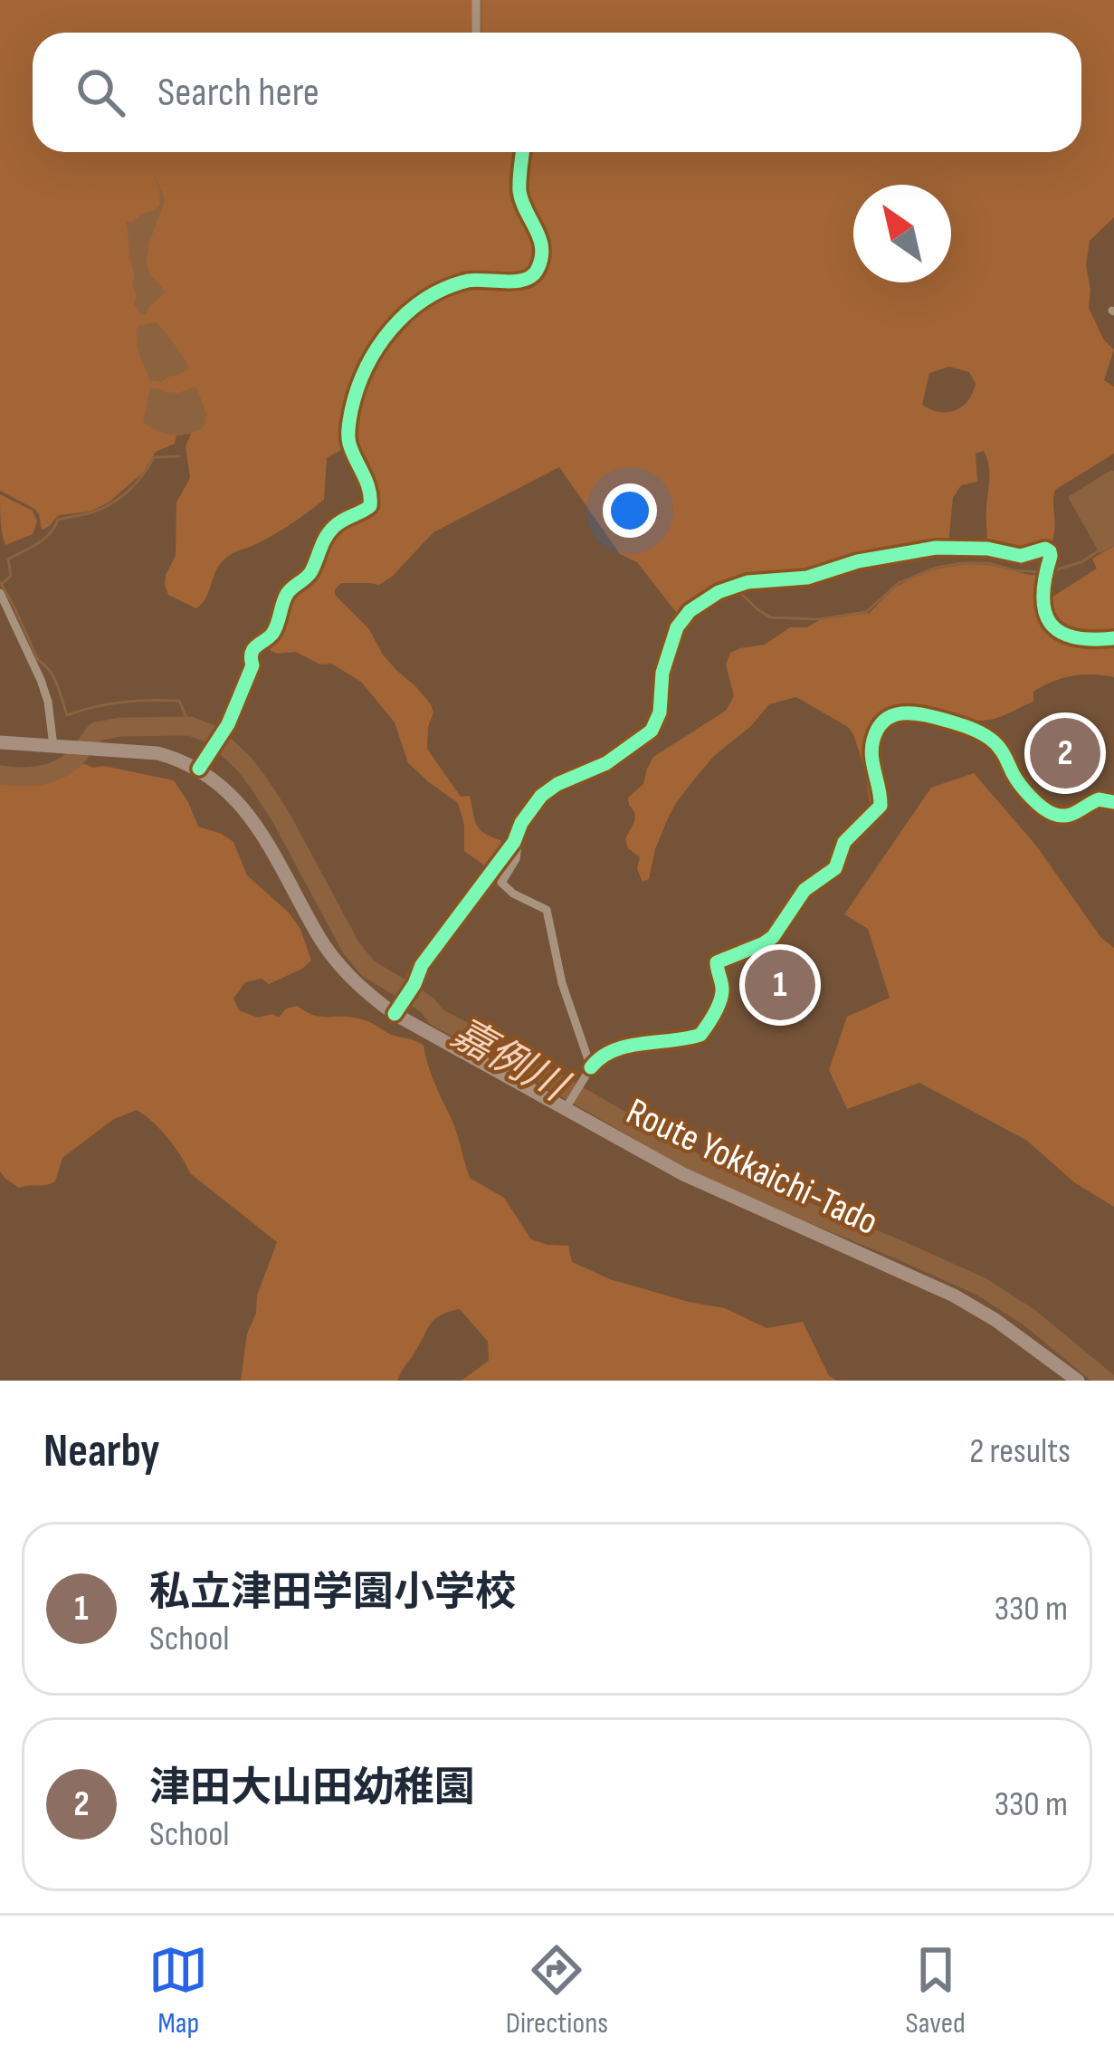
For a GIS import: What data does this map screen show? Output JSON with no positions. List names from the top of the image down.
{
  "streets": {
    "main road": ["Route Yokkaichi-Tado"]
  },
  "water": ["嘉例川"],
  "north": "top left",
  "page": {
    "search": "Search here",
    "pins": ["2", "1"],
    "heading": ["Nearby", "2 results"],
    "list": [
      {
        "mark": "1",
        "name": "私立津田学園小学校",
        "note": "School",
        "value": "330 m"
      },
      {
        "mark": "2",
        "name": "津田大山田幼稚園",
        "note": "School",
        "value": "330 m"
      }
    ],
    "nav": ["Map", "Directions", "Saved"]
  }
}
